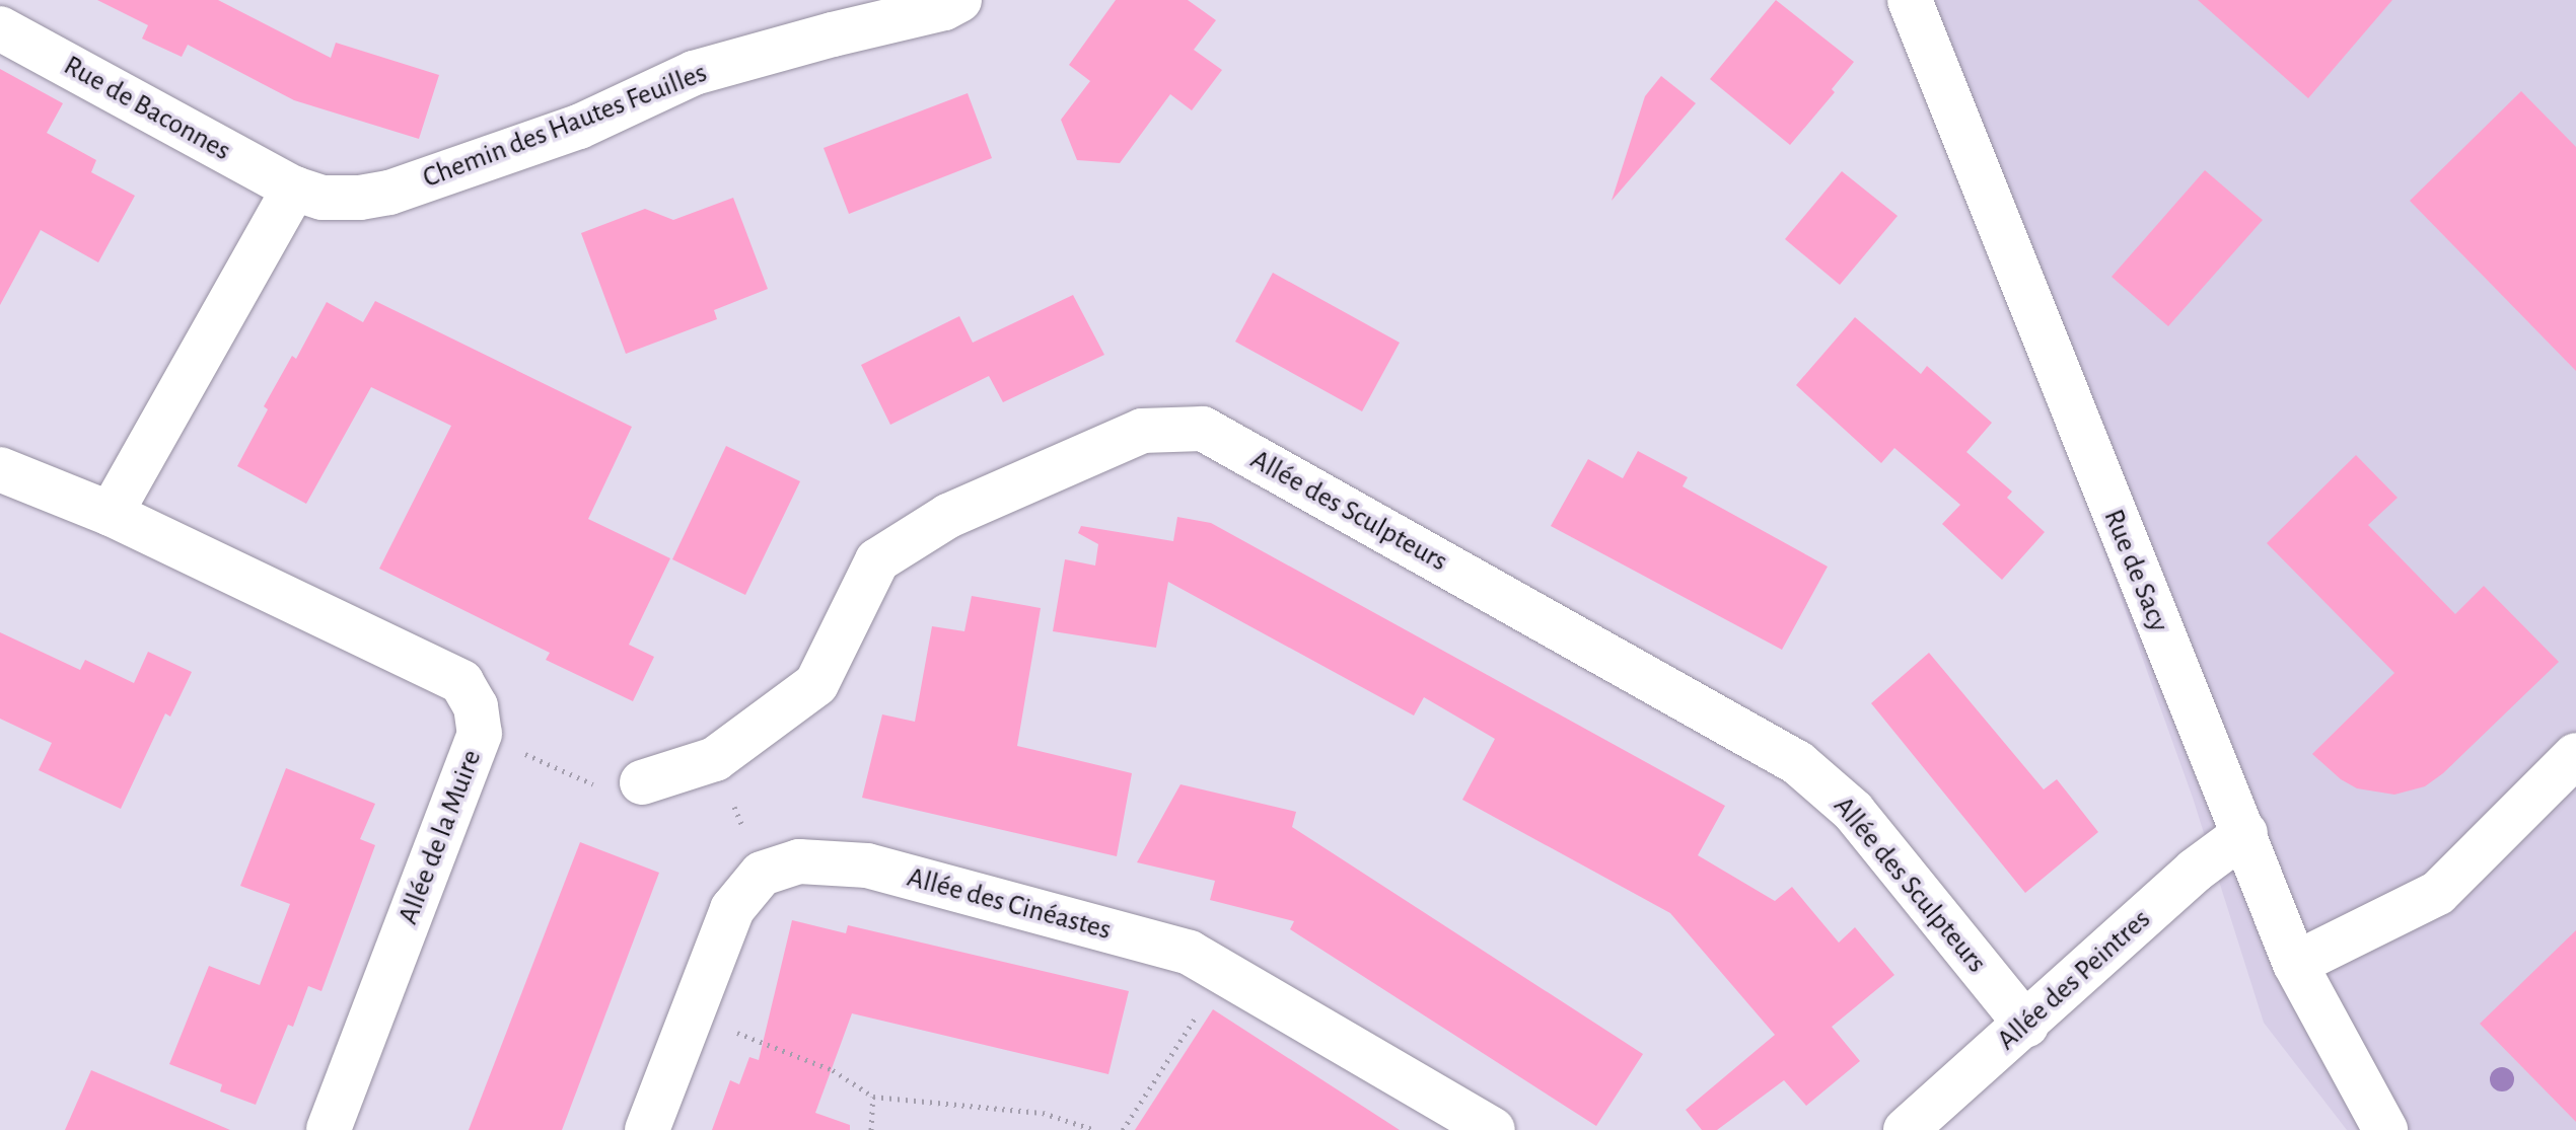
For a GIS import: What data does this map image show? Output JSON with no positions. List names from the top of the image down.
{
  "streets": {
    "street": [
      "Rue de Baconnes",
      "Chemin des Hautes Feuilles",
      "Allée des Sculpteurs",
      "Rue de Sacy",
      "Allée de la Muire",
      "Allée des Cinéastes",
      "Allée des Peintres"
    ]
  },
  "crossings": [
    ["Rue de Baconnes", "Chemin des Hautes Feuilles"],
    ["Allée des Sculpteurs", "Allée des Peintres"],
    ["Rue de Sacy", "Allée des Peintres"]
  ]
}
